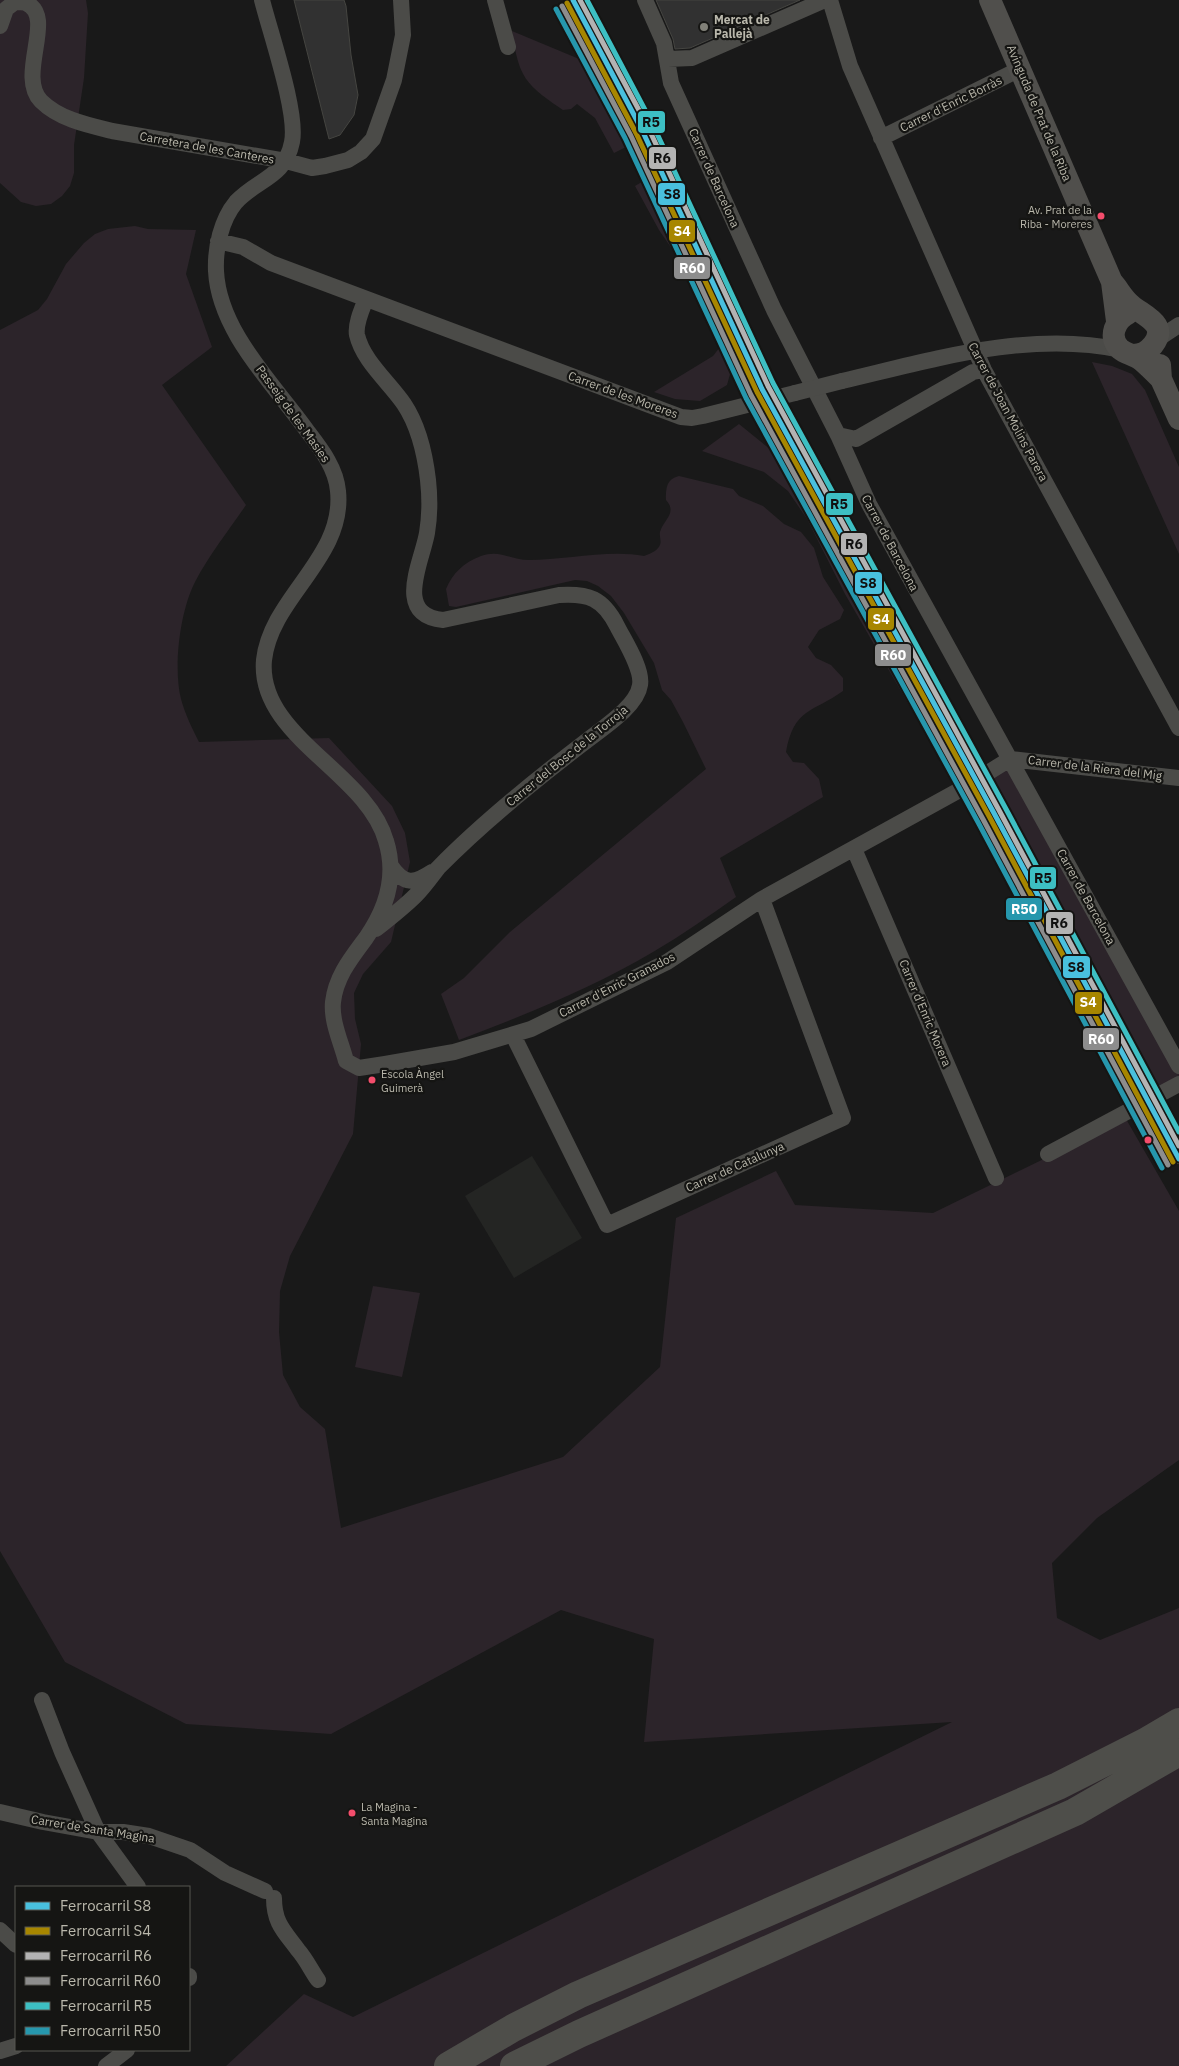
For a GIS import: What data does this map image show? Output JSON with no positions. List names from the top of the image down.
{
  "streets": {
    "main road": ["Avinguda de Prat de la Riba"],
    "street": [
      "Carrer d'Enric Borràs",
      "Carretera de les Canteres",
      "Carrer de Barcelona",
      "Carrer de les Moreres",
      "Carrer de Joan Molins Parera",
      "Passeig de les Masies",
      "Carrer del Bosc de la Torroja",
      "Carrer de la Riera del Mig",
      "Carrer d'Enric Granados",
      "Carrer d'Enric Morera",
      "Carrer de Catalunya",
      "Carrer de Santa Magina"
    ]
  },
  "crossings": [
    ["Carrer d'Enric Borràs", "Avinguda de Prat de la Riba"],
    ["Carrer d'Enric Borràs", "Carrer de Joan Molins Parera"],
    ["Carretera de les Canteres", "Passeig de les Masies"],
    ["Carrer de Barcelona", "Carrer de la Riera del Mig"],
    ["Carrer de Barcelona", "Carrer d'Enric Granados"],
    ["Carrer de les Moreres", "Carrer de Joan Molins Parera"],
    ["Carrer de les Moreres", "Passeig de les Masies"],
    ["Carrer de les Moreres", "Carrer del Bosc de la Torroja"],
    ["Passeig de les Masies", "Carrer d'Enric Granados"],
    ["Carrer del Bosc de la Torroja", "Carrer d'Enric Granados"],
    ["Carrer de la Riera del Mig", "Carrer d'Enric Granados"],
    ["Carrer d'Enric Granados", "Carrer d'Enric Morera"],
    ["Carrer d'Enric Granados", "Carrer de Catalunya"]
  ],
  "places": [
    "Mercat de Pallejà",
    "Av. Prat de la Riba - Moreres",
    "Escola Àngel Guimerà",
    "La Magina - Santa Magina"
  ],
  "lines": [
    "rail line S8",
    "rail line R6",
    "rail line R5",
    "rail line S4",
    "rail line R60",
    "rail line R50"
  ],
  "legend": [
    "Ferrocarril S8",
    "Ferrocarril S4",
    "Ferrocarril R6",
    "Ferrocarril R60",
    "Ferrocarril R5",
    "Ferrocarril R50"
  ]
}
